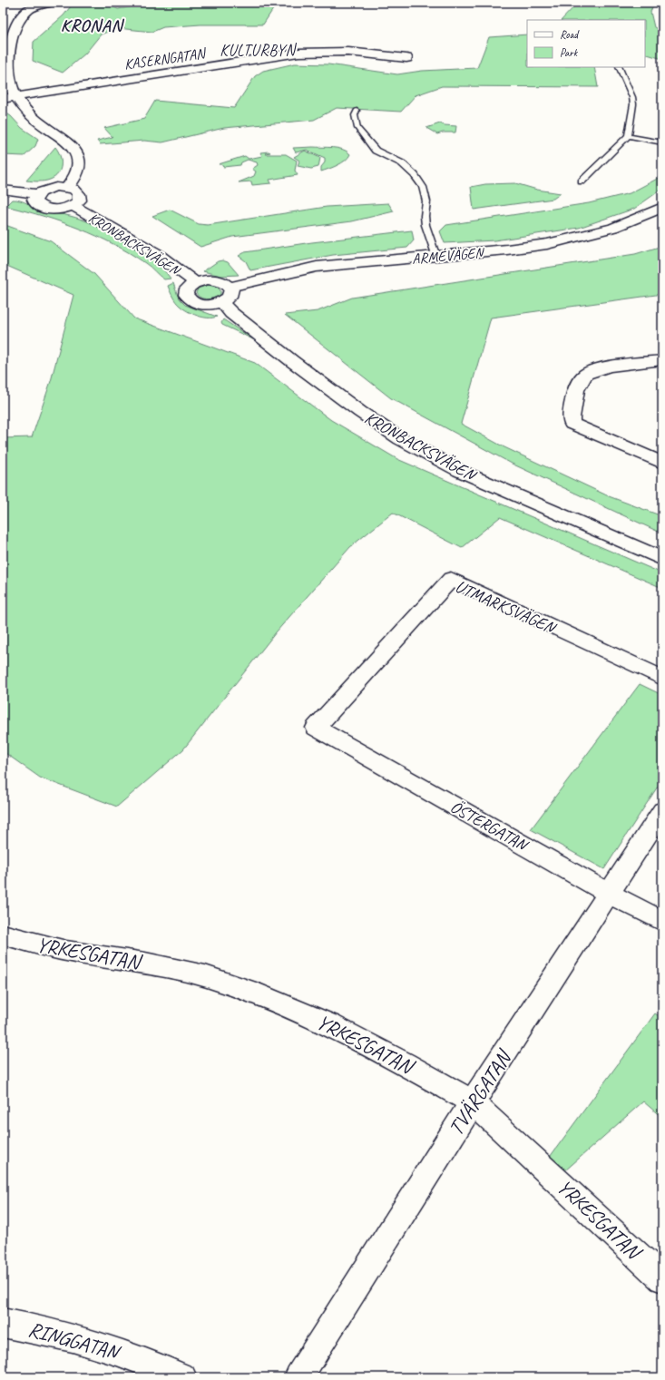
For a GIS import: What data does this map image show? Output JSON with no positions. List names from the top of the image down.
{
  "streets": {
    "street": [
      "KASERNGATAN",
      "KRONBACKSVÄGEN",
      "ARMÉVÄGEN",
      "UTMARKSVÄGEN",
      "ÖSTERGATAN",
      "YRKESGATAN",
      "TVÄRGATAN",
      "RINGGATAN"
    ]
  },
  "crossings": [
    ["UTMARKSVÄGEN", "ÖSTERGATAN"],
    ["ÖSTERGATAN", "TVÄRGATAN"],
    ["YRKESGATAN", "TVÄRGATAN"]
  ],
  "districts": ["KRONAN", "KULTURBYN"],
  "legend": ["Road", "Park"]
}
